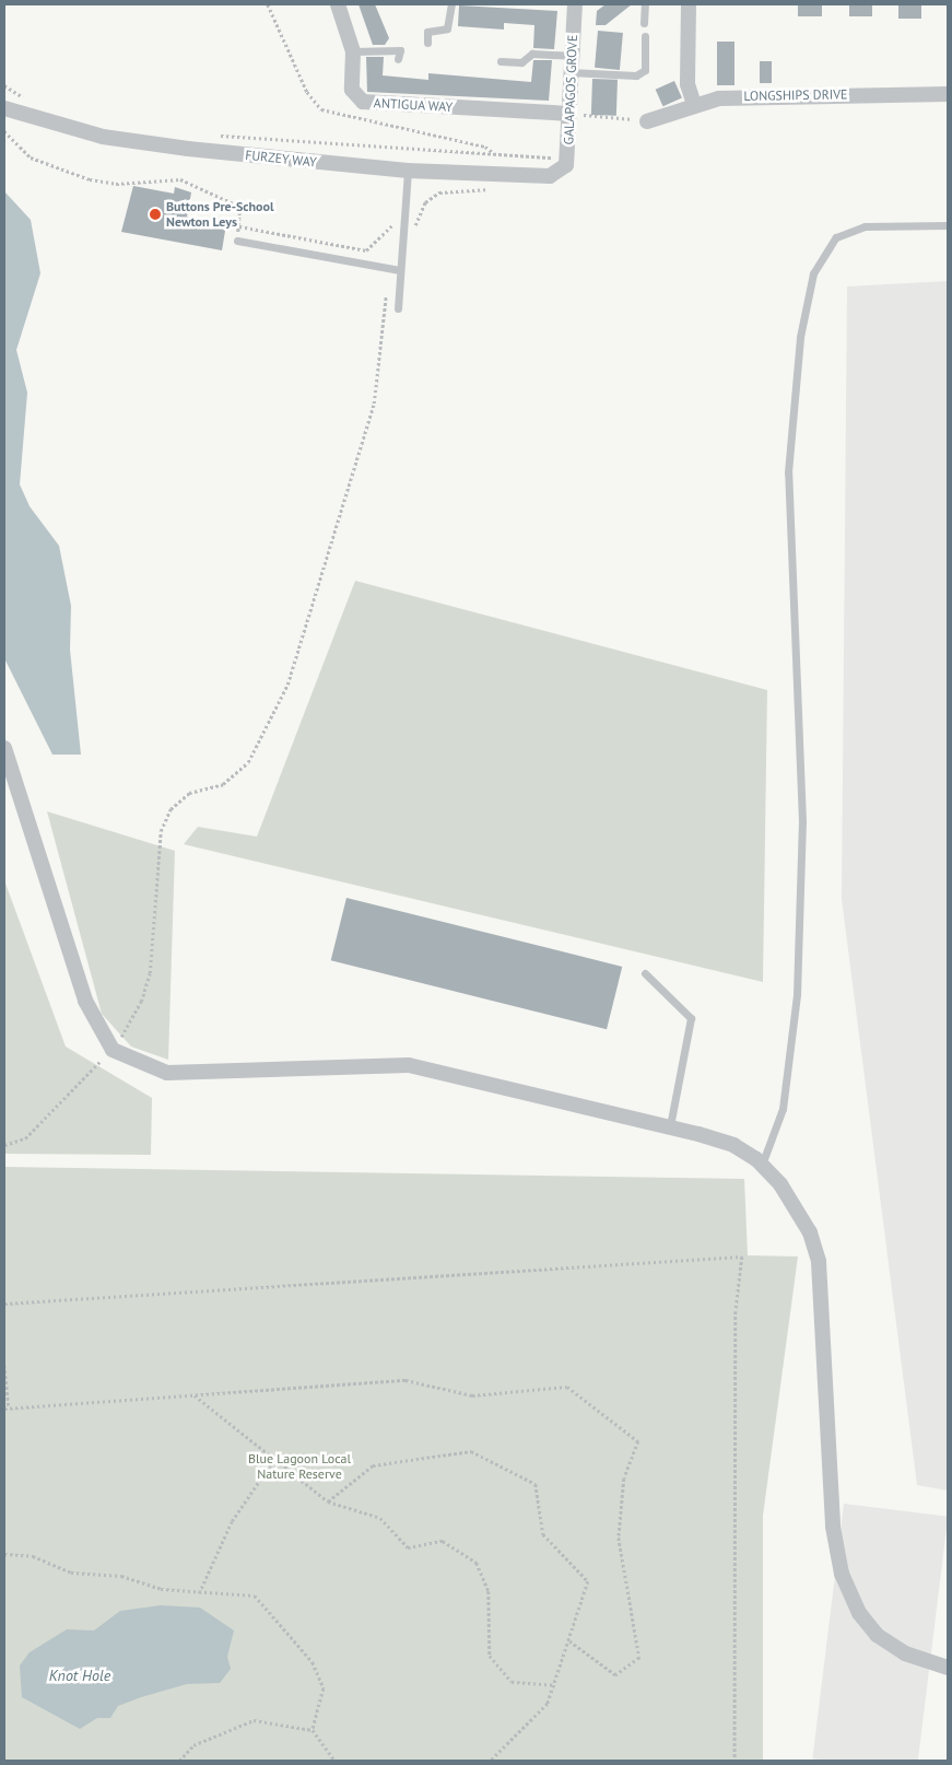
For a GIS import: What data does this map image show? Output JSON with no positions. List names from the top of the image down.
{
  "streets": {
    "street": [
      "GALAPAGOS GROVE",
      "LONGSHIPS DRIVE",
      "ANTIGUA WAY",
      "FURZEY WAY"
    ]
  },
  "crossings": [
    ["GALAPAGOS GROVE", "ANTIGUA WAY"],
    ["GALAPAGOS GROVE", "FURZEY WAY"]
  ],
  "water": ["Knot Hole"],
  "parks": ["Blue Lagoon Local Nature Reserve"],
  "places": ["Buttons Pre-School Newton Leys"]
}
